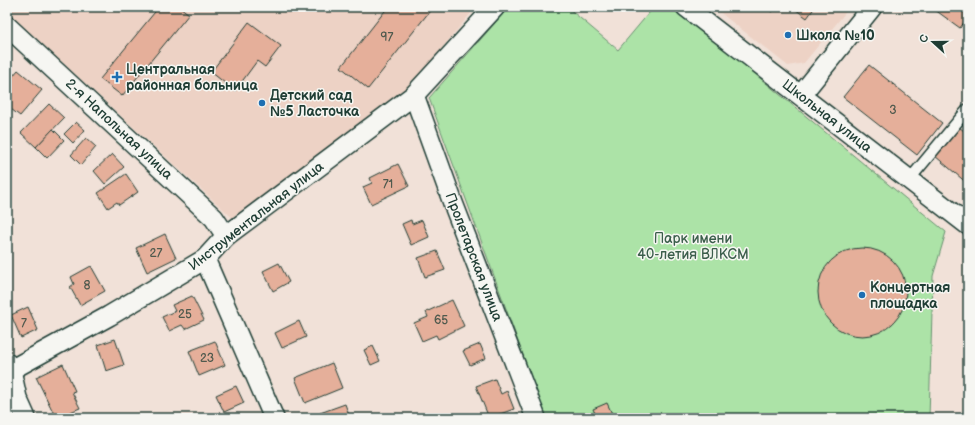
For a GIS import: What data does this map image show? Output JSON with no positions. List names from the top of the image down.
{
  "streets": {
    "street": [
      "Школьная улица",
      "2-я Напольная улица",
      "Инструментальная улица",
      "Пролетарская улица"
    ]
  },
  "crossings": [
    ["2-я Напольная улица", "Инструментальная улица"],
    ["Инструментальная улица", "Пролетарская улица"]
  ],
  "parks": ["Парк имени 40-летия ВЛКСМ"],
  "places": {
    "other": ["Школа №10", "Детский сад №5 Ласточка", "Концертная площадка"],
    "health": ["Центральная районная больница"]
  },
  "house_numbers": [
    "97",
    "3",
    "71",
    "27",
    "8",
    "25",
    "65",
    "7",
    "23"
  ],
  "north": "left"
}
